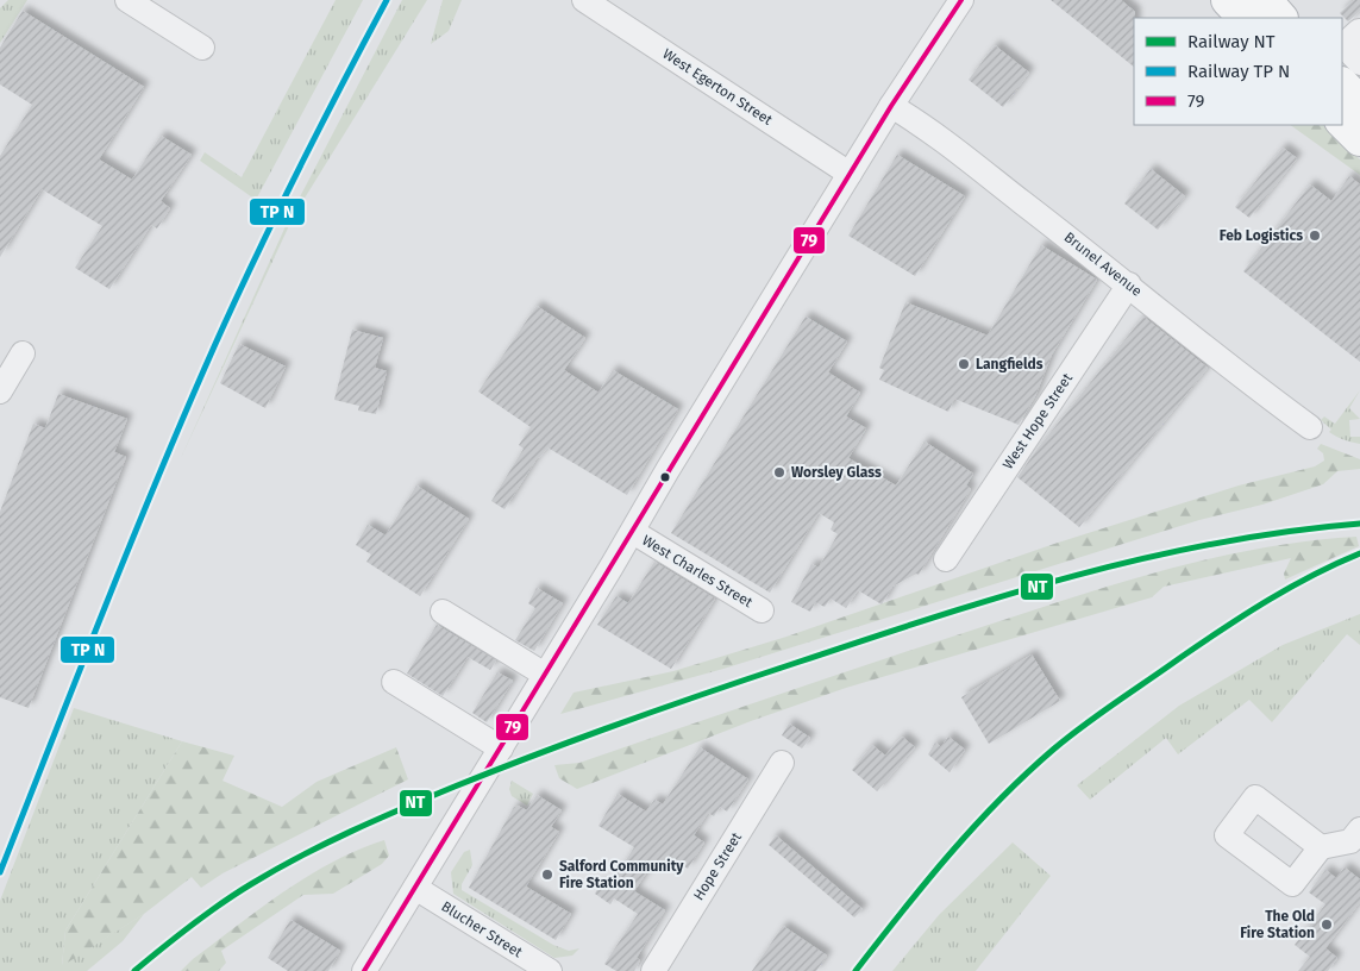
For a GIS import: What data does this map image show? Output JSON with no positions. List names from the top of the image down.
{
  "streets": {
    "street": [
      "West Egerton Street",
      "Brunel Avenue",
      "West Hope Street",
      "West Charles Street",
      "Hope Street",
      "Blucher Street"
    ]
  },
  "crossings": [
    ["Brunel Avenue", "West Hope Street"]
  ],
  "places": [
    "Feb Logistics",
    "Langfields",
    "Worsley Glass",
    "Salford Community Fire Station",
    "The Old Fire Station"
  ],
  "lines": ["transit line 79", "rail line NT"],
  "legend": ["Railway NT", "Railway TP N", "79"]
}
